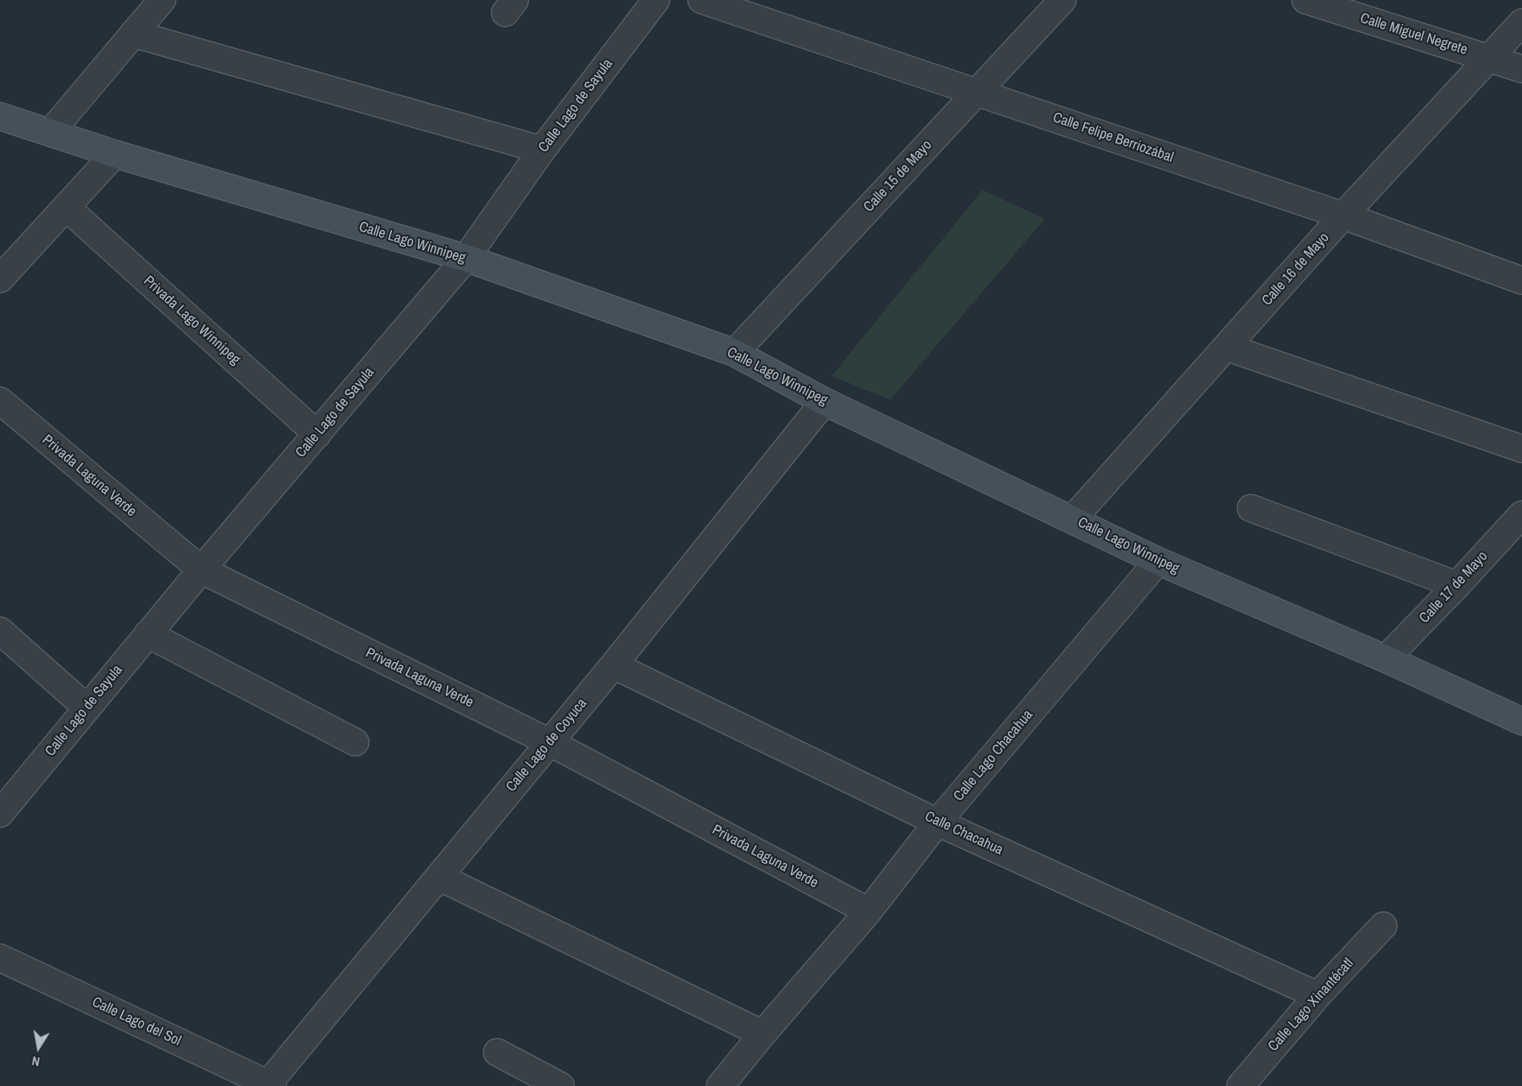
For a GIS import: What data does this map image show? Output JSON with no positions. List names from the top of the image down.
{
  "streets": {
    "main road": ["Calle Lago Winnipeg"],
    "street": [
      "Calle Miguel Negrete",
      "Calle Lago de Sayula",
      "Calle Felipe Berriozábal",
      "Calle 15 de Mayo",
      "Calle 16 de Mayo",
      "Privada Lago Winnipeg",
      "Privada Laguna Verde",
      "Calle 17 de Mayo",
      "Calle Lago de Coyuca",
      "Calle Lago Chacahua",
      "Calle Chacahua",
      "Calle Lago Xinantécatl",
      "Calle Lago del Sol"
    ]
  },
  "crossings": [
    ["Calle Miguel Negrete", "Calle 16 de Mayo"],
    ["Calle Lago de Sayula", "Calle Lago Winnipeg"],
    ["Calle Lago de Sayula", "Privada Lago Winnipeg"],
    ["Calle Lago de Sayula", "Privada Laguna Verde"],
    ["Calle Felipe Berriozábal", "Calle 15 de Mayo"],
    ["Calle Felipe Berriozábal", "Calle 16 de Mayo"],
    ["Calle 15 de Mayo", "Calle Lago Winnipeg"],
    ["Calle Lago Winnipeg", "Calle 16 de Mayo"],
    ["Calle Lago Winnipeg", "Calle 17 de Mayo"],
    ["Calle Lago Winnipeg", "Calle Lago de Coyuca"],
    ["Calle Lago Winnipeg", "Calle Lago Chacahua"],
    ["Privada Laguna Verde", "Calle Lago de Coyuca"],
    ["Privada Laguna Verde", "Calle Lago Chacahua"],
    ["Calle Lago de Coyuca", "Calle Chacahua"],
    ["Calle Lago de Coyuca", "Calle Lago del Sol"],
    ["Calle Lago Chacahua", "Calle Chacahua"],
    ["Calle Chacahua", "Calle Lago Xinantécatl"]
  ],
  "north": "bottom"
}
